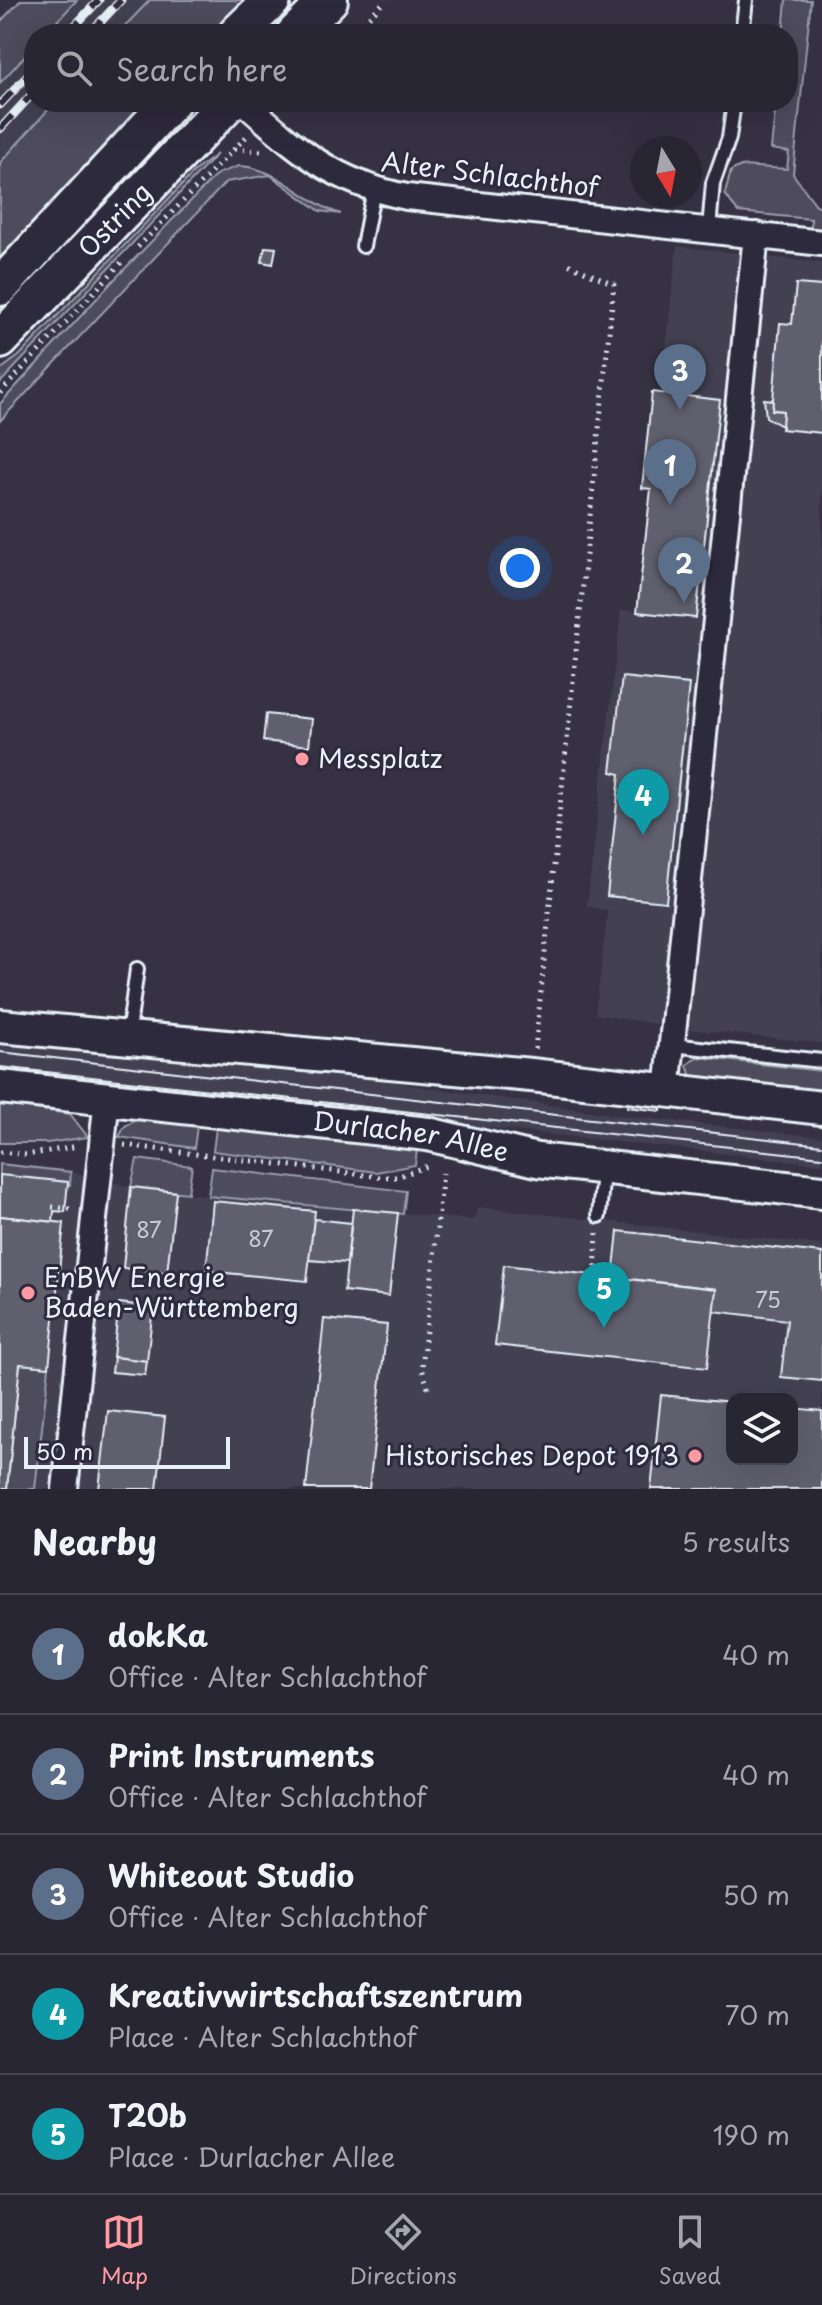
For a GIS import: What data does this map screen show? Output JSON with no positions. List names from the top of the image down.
{
  "streets": {
    "main road": ["Ostring"],
    "street": ["Alter Schlachthof", "Durlacher Allee"]
  },
  "places": ["Messplatz", "EnBW Energie Baden-Württemberg", "Historisches Depot 1913"],
  "house_numbers": ["87", "87", "75"],
  "scale_bar": "50 m",
  "north": "bottom",
  "page": {
    "search": "Search here",
    "pins": [
      "3",
      "1",
      "2",
      "4",
      "5"
    ],
    "scale": "50 m",
    "heading": ["Nearby", "5 results"],
    "list": [
      {
        "mark": "1",
        "name": "dokKa",
        "note": "Office · Alter Schlachthof",
        "value": "40 m"
      },
      {
        "mark": "2",
        "name": "Print Instruments",
        "note": "Office · Alter Schlachthof",
        "value": "40 m"
      },
      {
        "mark": "3",
        "name": "Whiteout Studio",
        "note": "Office · Alter Schlachthof",
        "value": "50 m"
      },
      {
        "mark": "4",
        "name": "Kreativwirtschaftszentrum",
        "note": "Place · Alter Schlachthof",
        "value": "70 m"
      },
      {
        "mark": "5",
        "name": "T20b",
        "note": "Place · Durlacher Allee",
        "value": "190 m"
      }
    ],
    "nav": ["Map", "Directions", "Saved"]
  }
}
